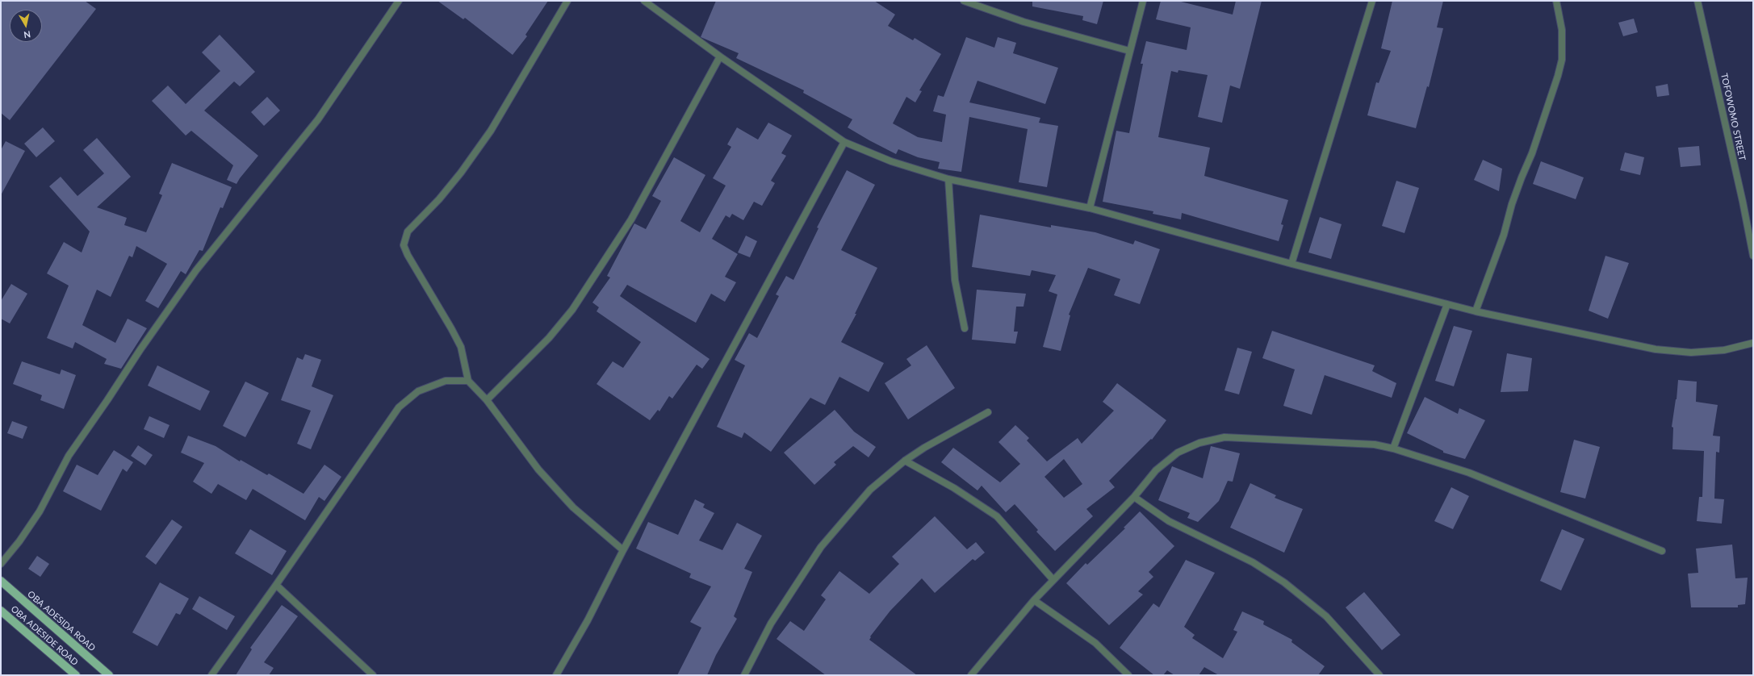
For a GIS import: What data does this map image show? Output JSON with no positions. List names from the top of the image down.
{
  "streets": {
    "main road": ["OBA ADESIDA ROAD", "OBA ADESIDE ROAD"],
    "street": ["TOFOWOMO STREET"]
  },
  "north": "bottom"
}
